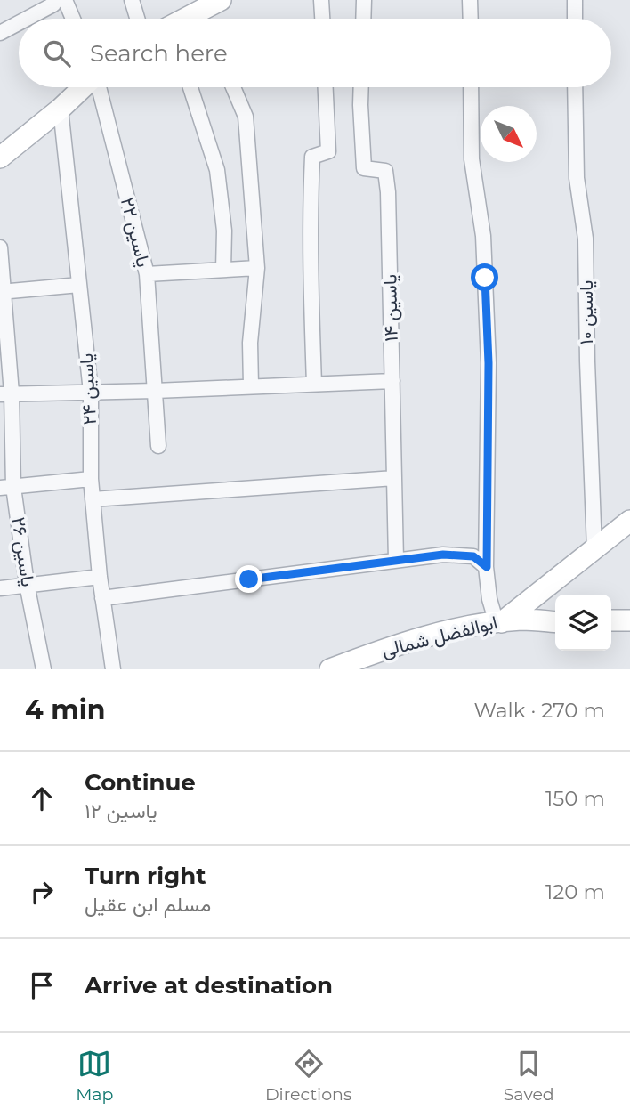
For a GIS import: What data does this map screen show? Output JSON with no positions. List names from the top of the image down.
{
  "streets": {
    "street": [
      "یاسین ۲۲",
      "یاسین ۱۴",
      "یاسین ۱۰",
      "یاسین ۲۴",
      "یاسین ۲۶",
      "ابوالفضل شمالی"
    ]
  },
  "crossings": [
    ["یاسین ۱۰", "ابوالفضل شمالی"]
  ],
  "north": "bottom right",
  "page": {
    "search": "Search here",
    "heading": ["4 min", "Walk · 270 m"],
    "list": [
      ["Continue", "یاسین ۱۲", "150 m"],
      ["Turn right", "مسلم ابن عقیل", "120 m"],
      "Arrive at destination"
    ],
    "nav": ["Map", "Directions", "Saved"]
  }
}
